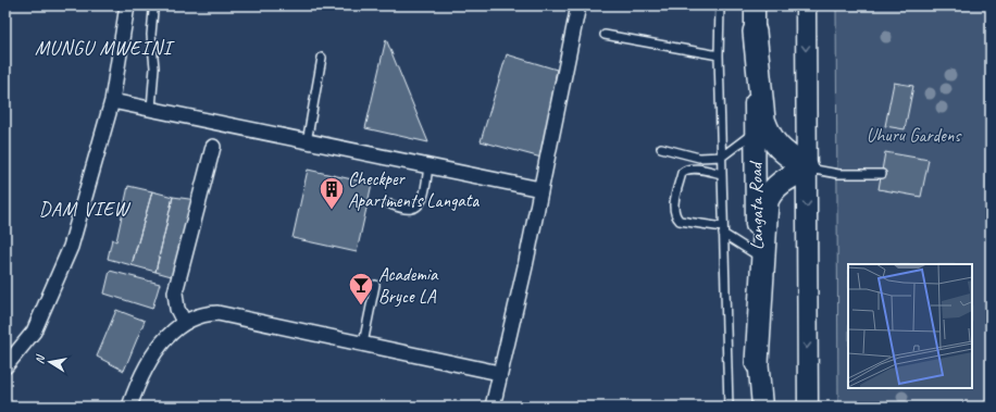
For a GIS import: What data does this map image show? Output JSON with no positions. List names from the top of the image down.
{
  "streets": {
    "main road": ["Langata Road"]
  },
  "districts": ["MUNGU MWEINI", "DAM VIEW"],
  "parks": ["Uhuru Gardens"],
  "places": {
    "building": ["Checkper Apartments Langata"],
    "bar": ["Academia Bryce LA"]
  },
  "north": "left"
}
